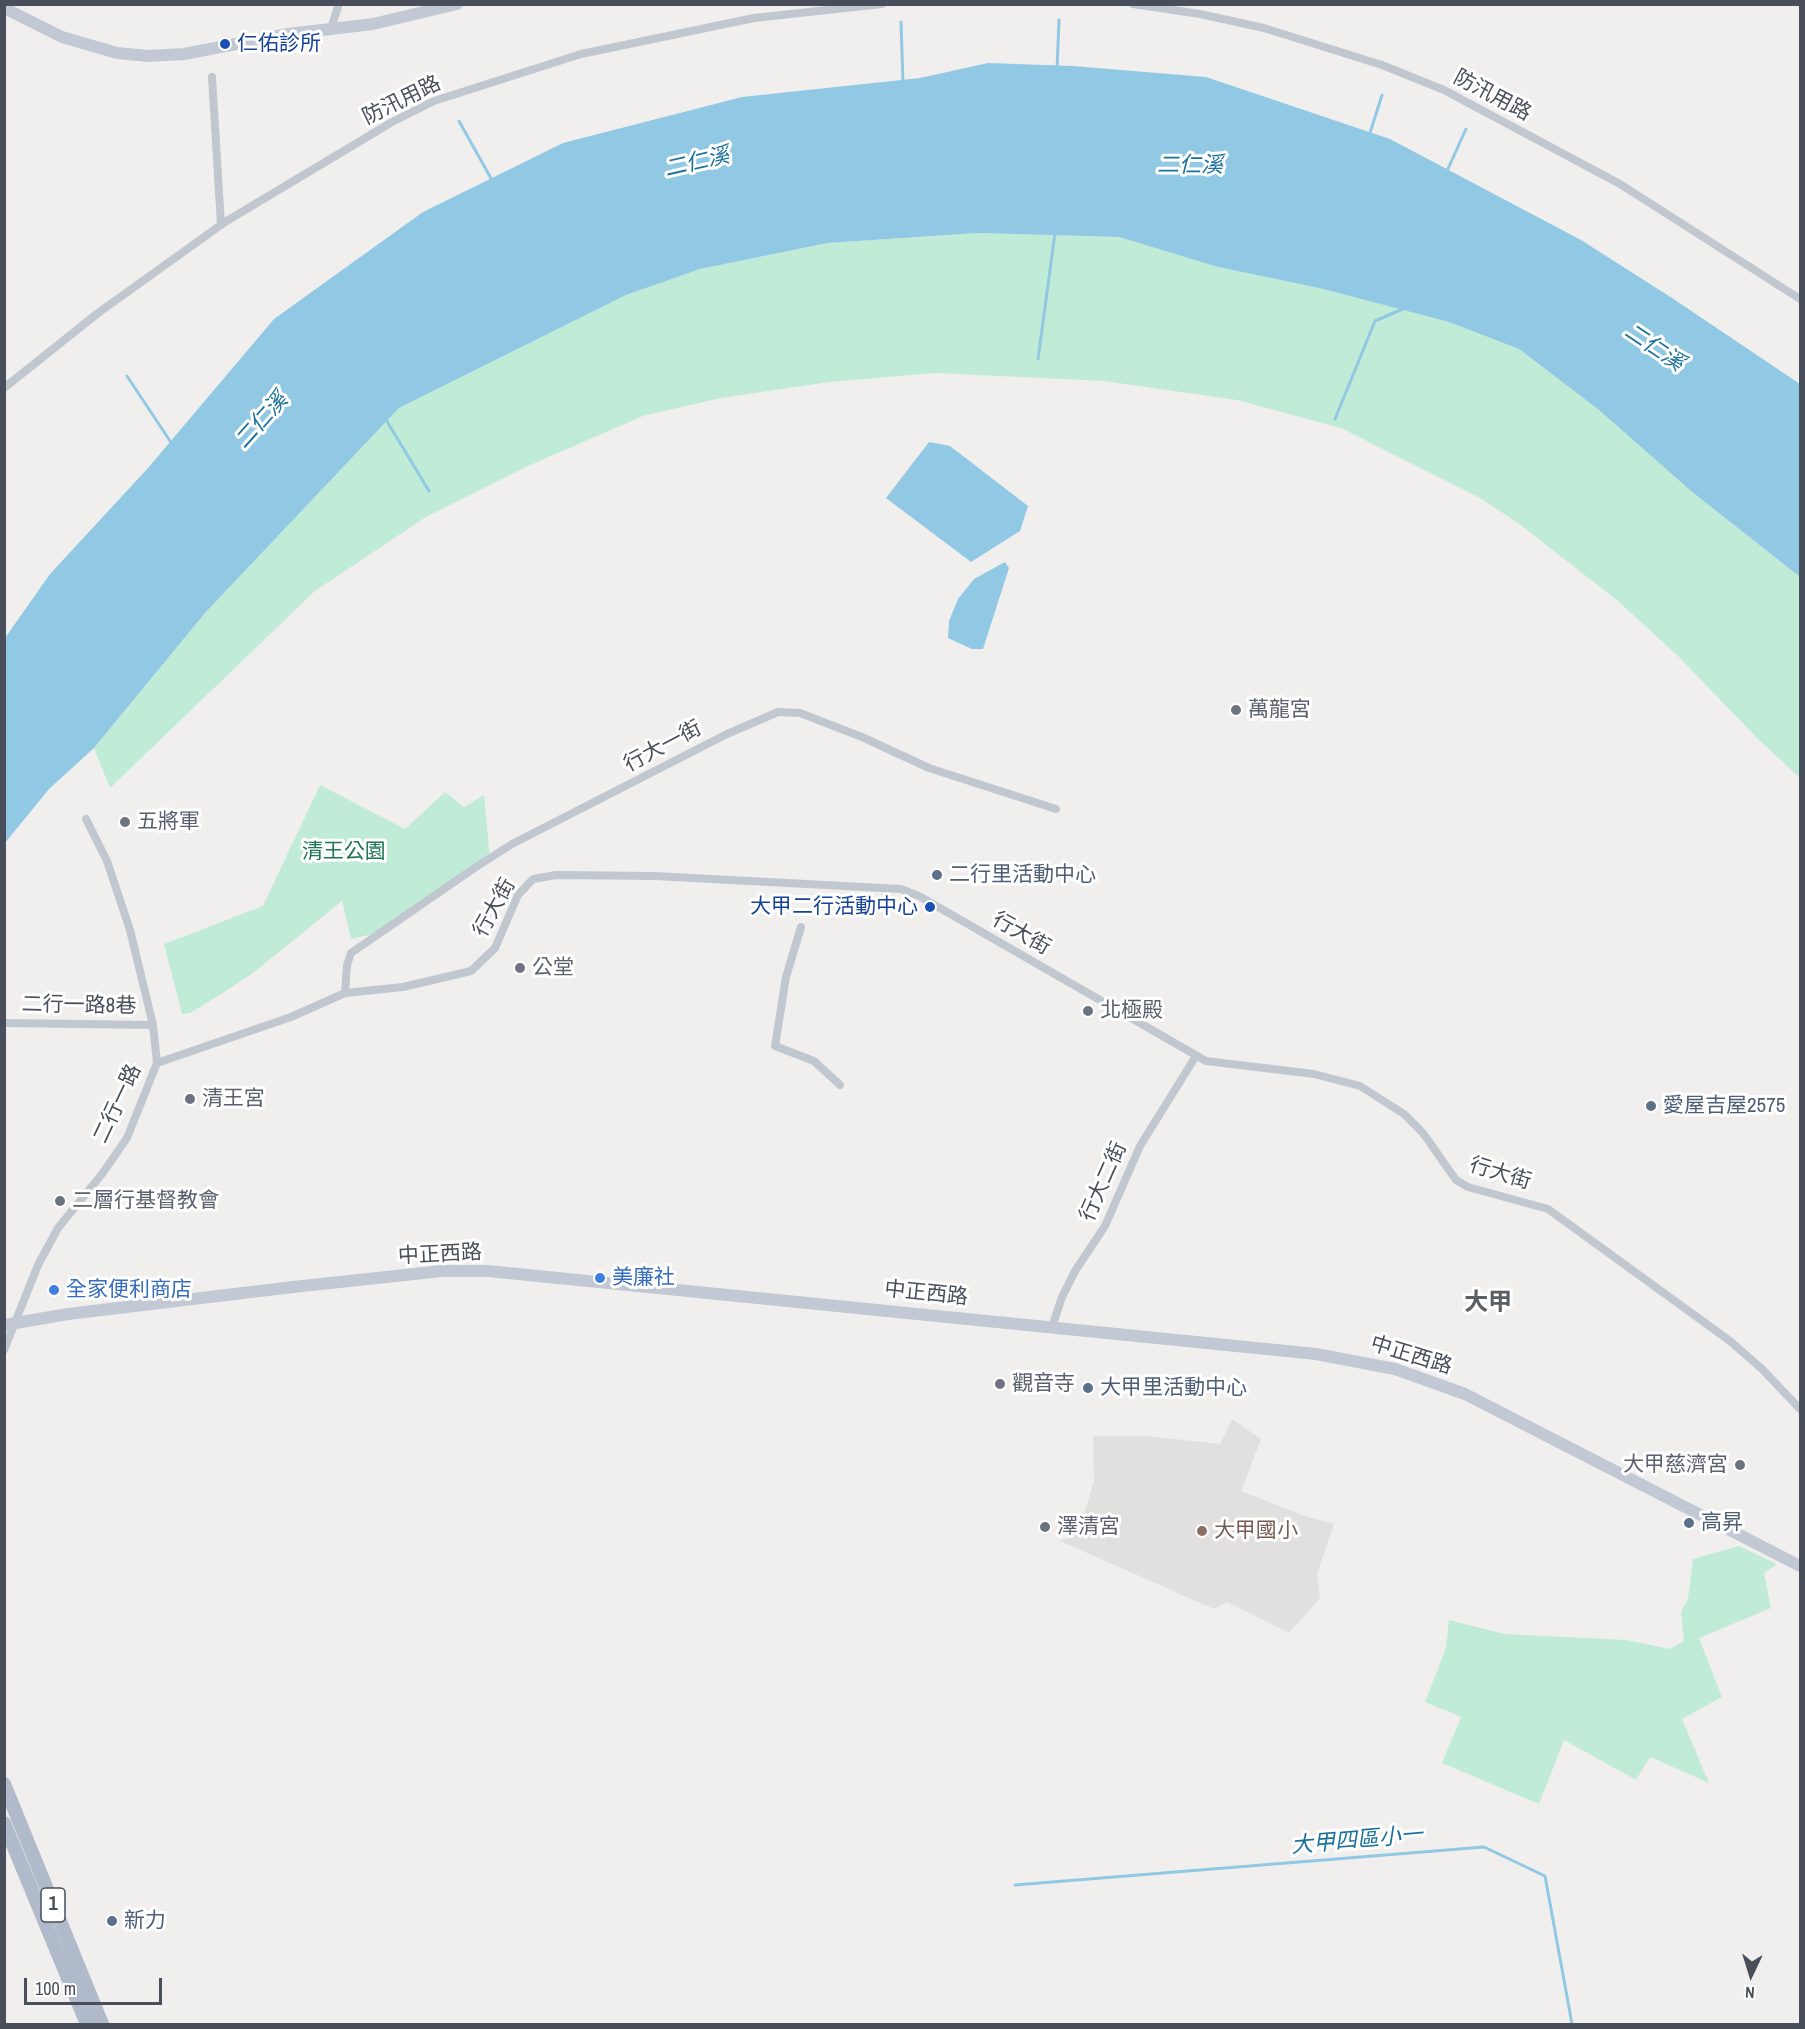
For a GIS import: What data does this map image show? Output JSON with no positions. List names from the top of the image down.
{
  "streets": {
    "main road": ["1"],
    "street": [
      "防汛用路",
      "行大一街",
      "行大街",
      "二行一路8巷",
      "二行一路",
      "行大二街",
      "中正西路"
    ]
  },
  "crossings": [
    ["行大一街", "行大街"],
    ["行大街", "二行一路"],
    ["行大街", "行大二街"],
    ["二行一路8巷", "二行一路"],
    ["二行一路", "中正西路"],
    ["行大二街", "中正西路"]
  ],
  "districts": ["大甲"],
  "water": ["二仁溪", "大甲四區小一"],
  "parks": ["清王公園"],
  "places": [
    "仁佑診所",
    "萬龍宮",
    "五將軍",
    "二行里活動中心",
    "大甲二行活動中心",
    "公堂",
    "北極殿",
    "清王宮",
    "愛屋吉屋2575",
    "二層行基督教會",
    "美廉社",
    "全家便利商店",
    "觀音寺",
    "大甲里活動中心",
    "大甲慈濟宮",
    "高昇",
    "澤清宮",
    "大甲國小",
    "新力"
  ],
  "scale_bar": "100 m",
  "north": "bottom"
}
